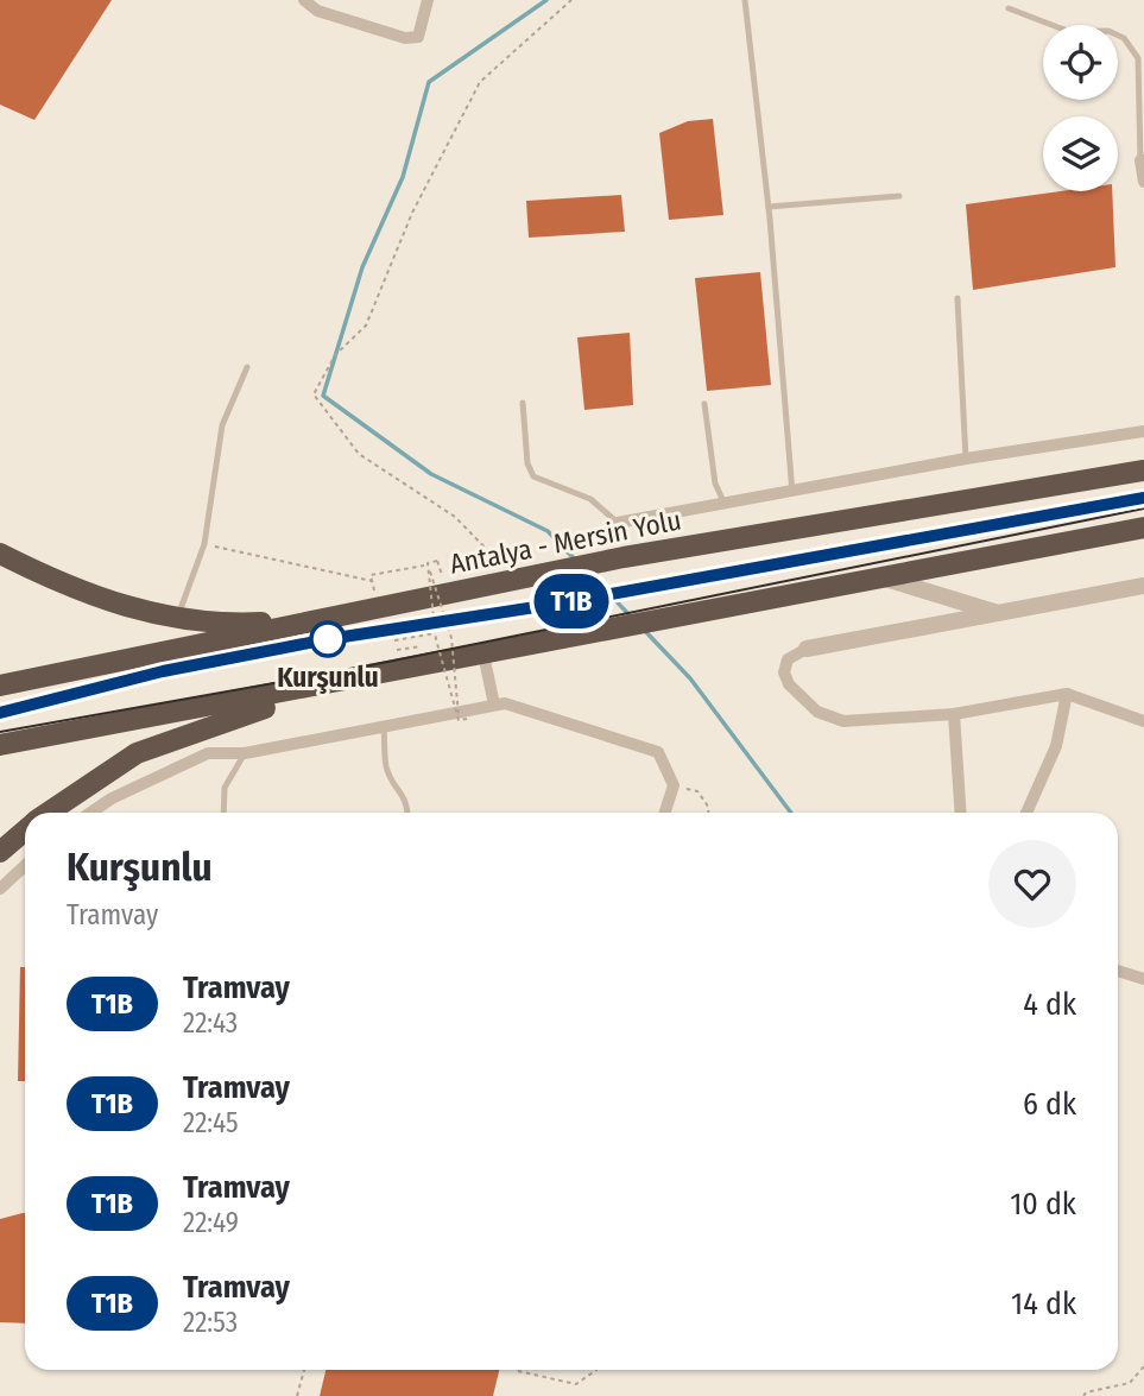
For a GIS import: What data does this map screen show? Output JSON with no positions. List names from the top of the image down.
{
  "streets": {
    "highway": ["Antalya - Mersin Yolu"]
  },
  "places": ["Kurşunlu"],
  "lines": ["tram line T1B"],
  "page": {
    "on_map": "T1B",
    "heading": ["Kurşunlu", "Tramvay"],
    "list": [
      {
        "mark": "T1B",
        "name": "Tramvay",
        "note": "22:43",
        "value": "4 dk"
      },
      {
        "mark": "T1B",
        "name": "Tramvay",
        "note": "22:45",
        "value": "6 dk"
      },
      {
        "mark": "T1B",
        "name": "Tramvay",
        "note": "22:49",
        "value": "10 dk"
      },
      {
        "mark": "T1B",
        "name": "Tramvay",
        "note": "22:53",
        "value": "14 dk"
      }
    ]
  }
}
